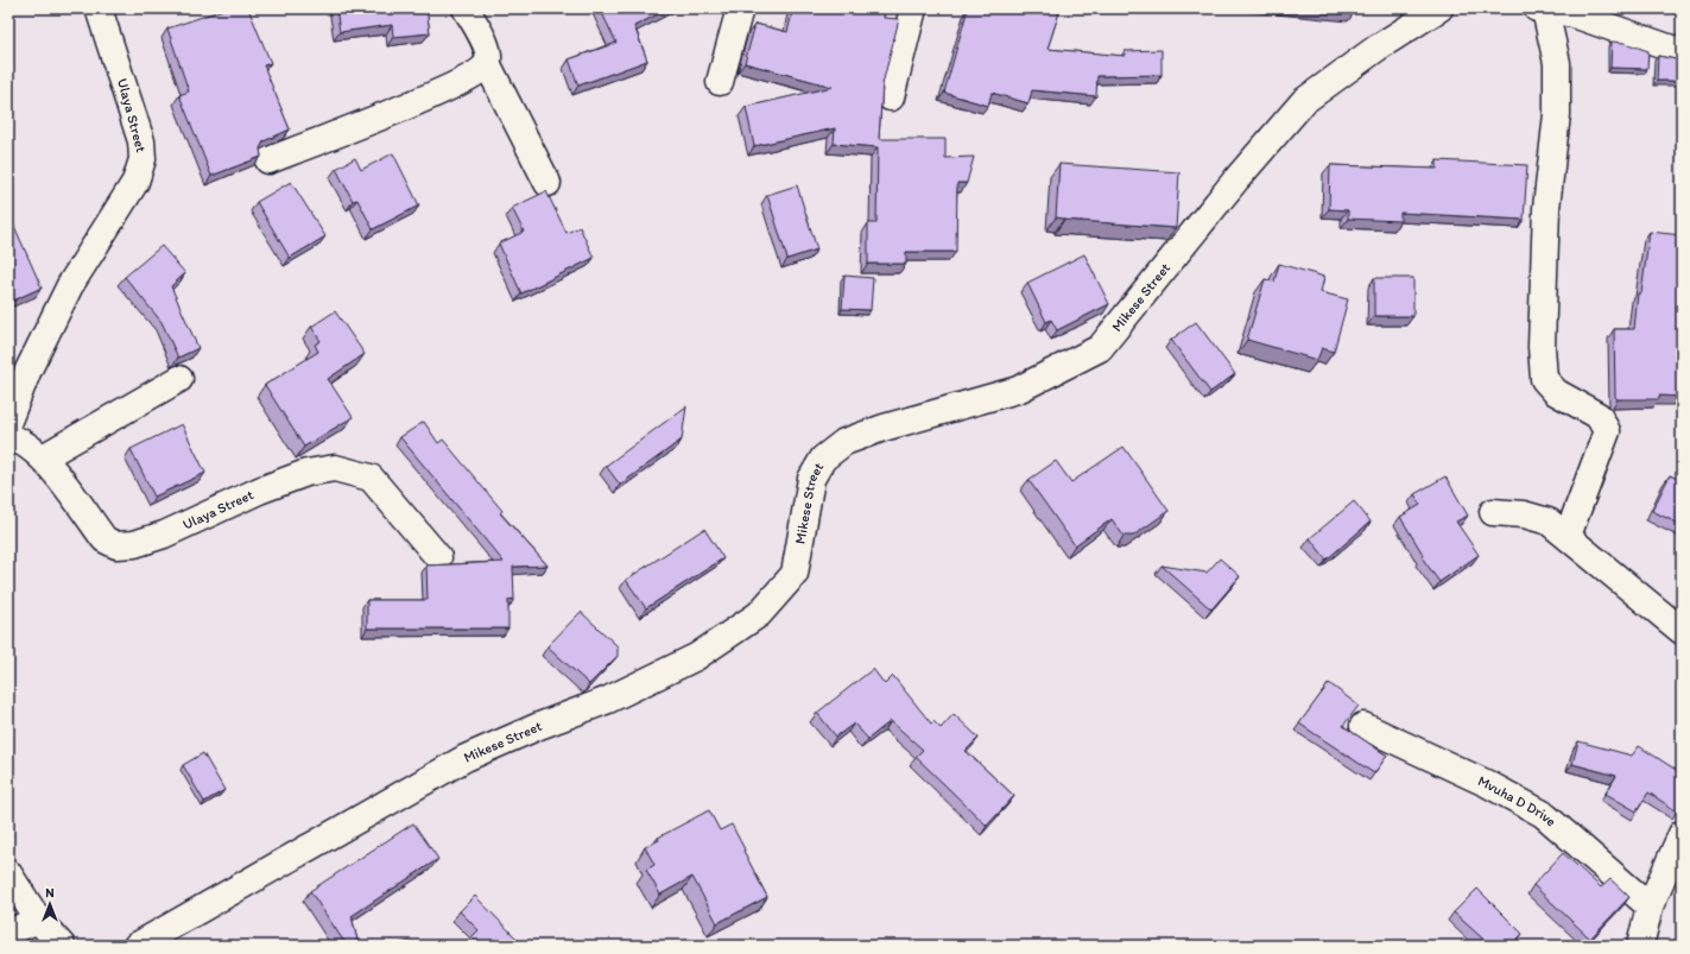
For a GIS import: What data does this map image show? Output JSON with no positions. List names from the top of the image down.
{
  "streets": {
    "street": ["Ulaya Street", "Mikese Street", "Mvuha D Drive"]
  },
  "north": "top"
}
